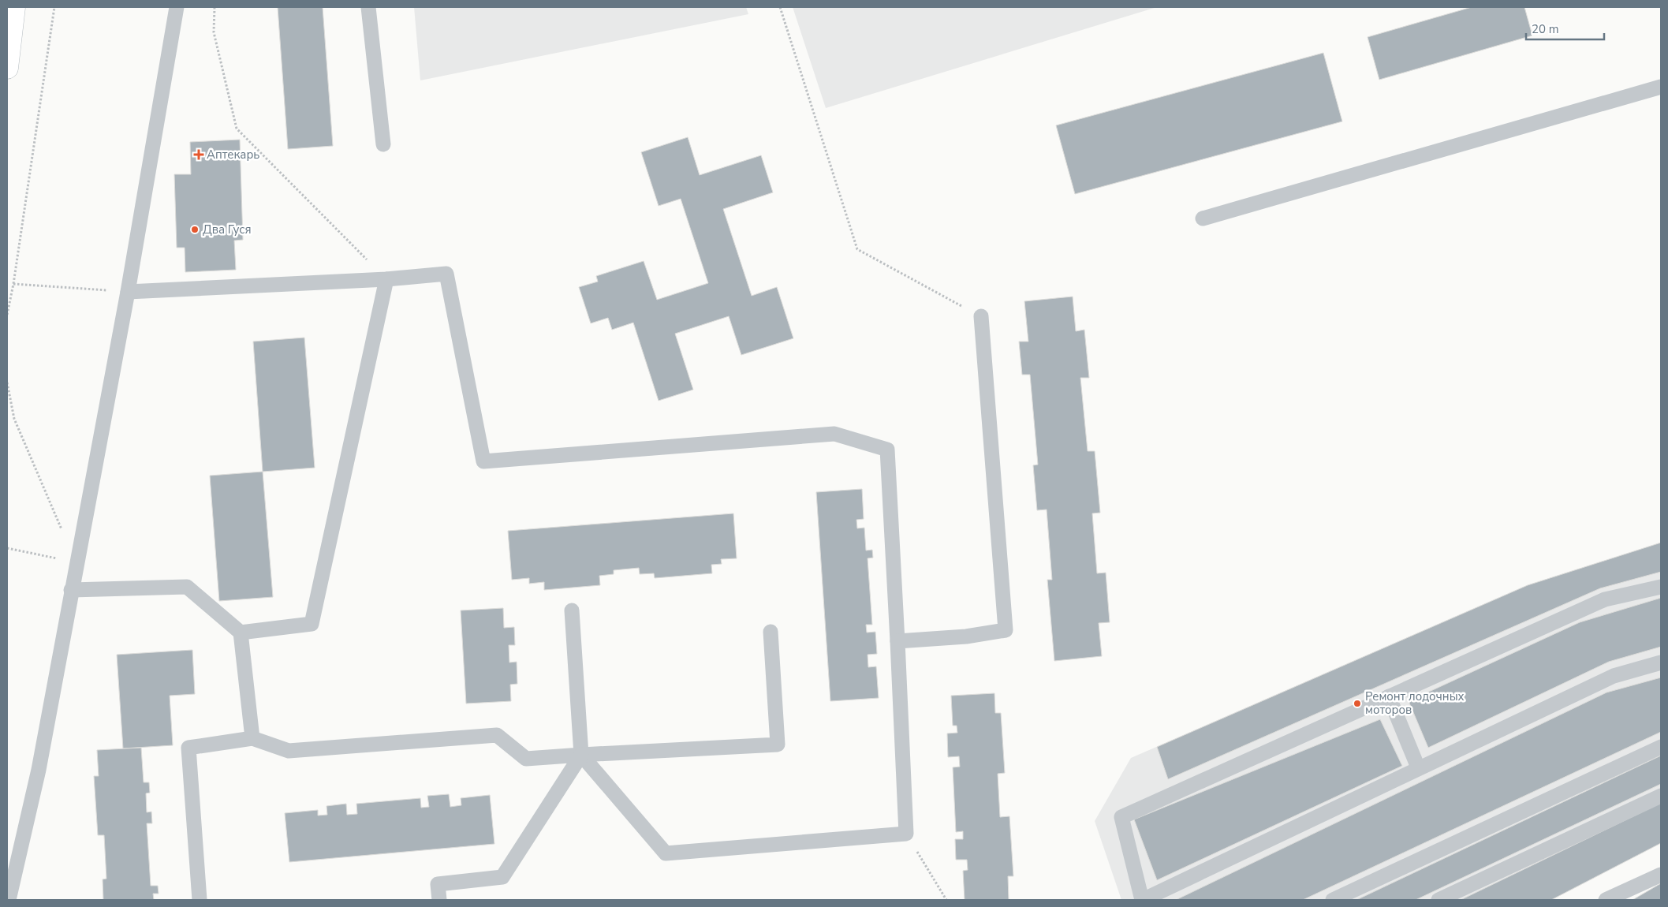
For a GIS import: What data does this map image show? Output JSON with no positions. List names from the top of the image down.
{
  "places": {
    "health": ["Аптекарь"],
    "other": ["Два Гуся", "Ремонт лодочных моторов"]
  },
  "scale_bar": "20 m"
}
